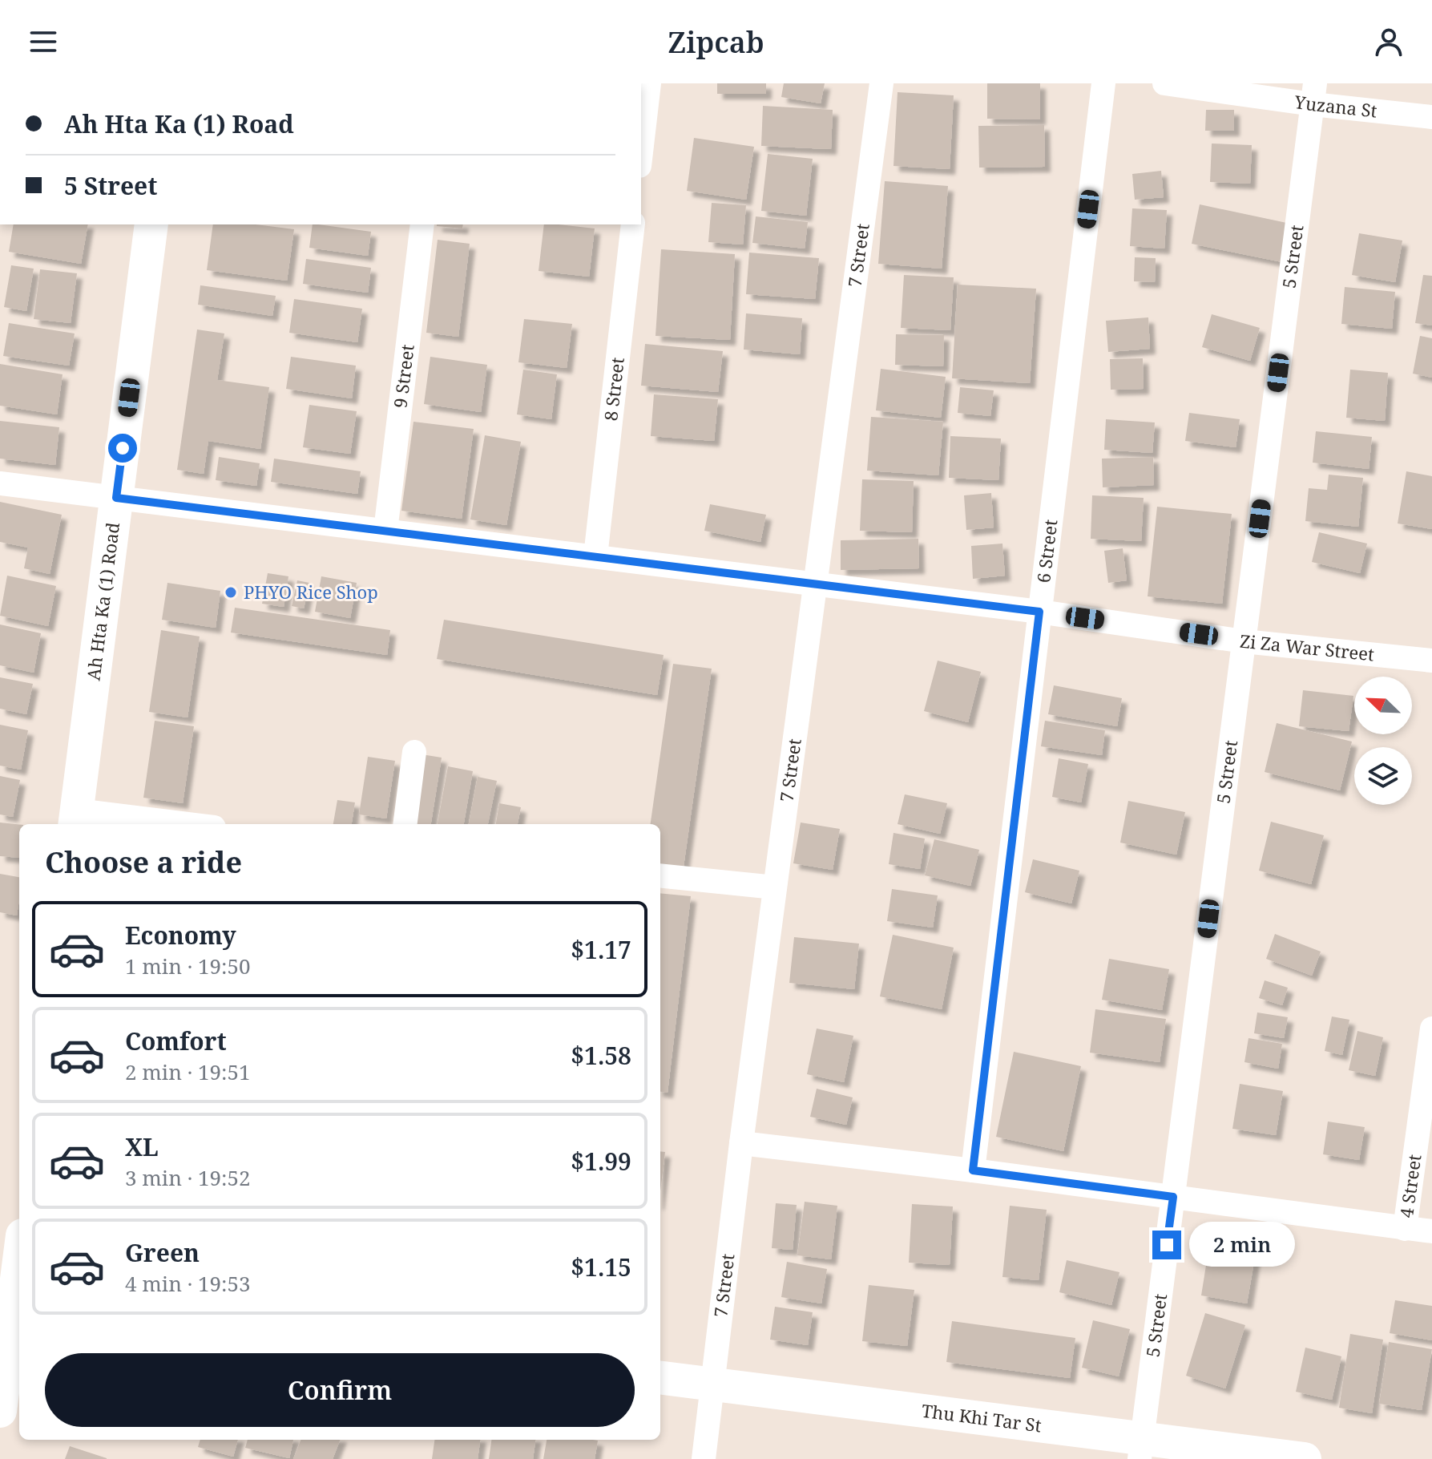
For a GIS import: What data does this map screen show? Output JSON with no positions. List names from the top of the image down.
{
  "streets": {
    "street": [
      "Yuzana St",
      "7 Street",
      "5 Street",
      "9 Street",
      "8 Street",
      "6 Street",
      "Ah Hta Ka (1) Road",
      "Zi Za War Street",
      "4 Street",
      "Thu Khi Tar St"
    ]
  },
  "crossings": [
    ["Yuzana St", "5 Street"],
    ["7 Street", "Zi Za War Street"],
    ["7 Street", "Thu Khi Tar St"],
    ["5 Street", "Zi Za War Street"],
    ["5 Street", "Thu Khi Tar St"],
    ["9 Street", "Zi Za War Street"],
    ["8 Street", "Zi Za War Street"],
    ["6 Street", "Zi Za War Street"],
    ["Ah Hta Ka (1) Road", "Zi Za War Street"]
  ],
  "places": ["PHYO Rice Shop"],
  "north": "top left",
  "page": {
    "header": "Zipcab",
    "banner": ["Ah Hta Ka (1) Road", "5 Street"],
    "heading": "Choose a ride",
    "list": [
      {
        "name": "Economy",
        "note": "1 min · 19:50",
        "value": "$1.17"
      },
      {
        "name": "Comfort",
        "note": "2 min · 19:51",
        "value": "$1.58"
      },
      {
        "name": "XL",
        "note": "3 min · 19:52",
        "value": "$1.99"
      },
      {
        "name": "Green",
        "note": "4 min · 19:53",
        "value": "$1.15"
      }
    ],
    "bubble": "2 min",
    "buttons": "Confirm"
  }
}
